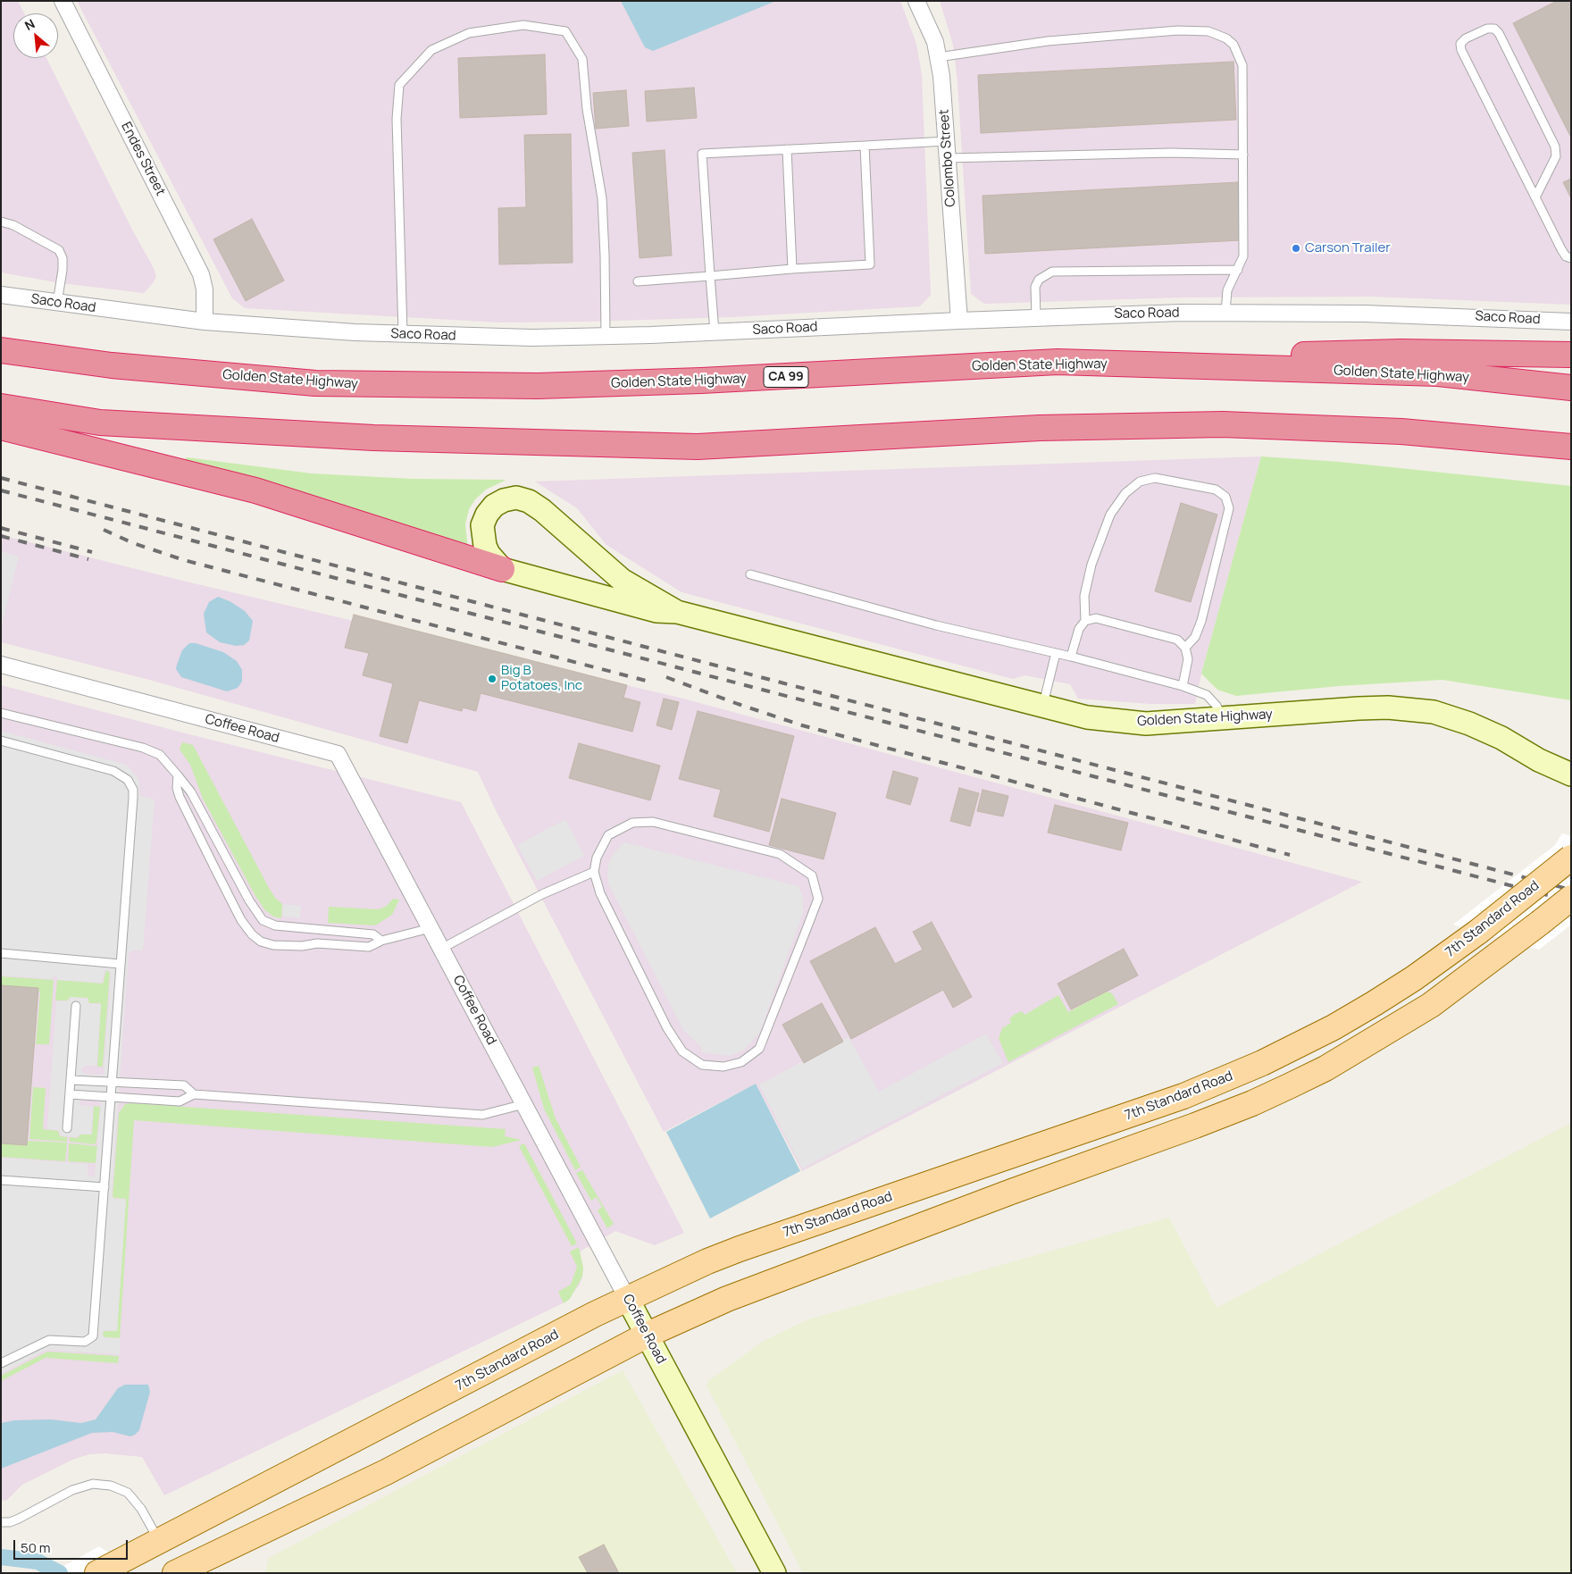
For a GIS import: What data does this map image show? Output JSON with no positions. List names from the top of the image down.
{
  "streets": {
    "highway": ["Golden State Highway", "CA 99"],
    "main road": ["Coffee Road", "7th Standard Road"],
    "street": ["Colombo Street", "Endes Street", "Saco Road"]
  },
  "crossings": [
    ["Colombo Street", "Saco Road"],
    ["Endes Street", "Saco Road"],
    ["Coffee Road", "7th Standard Road"]
  ],
  "places": ["Carson Trailer", "Big B Potatoes, Inc"],
  "scale_bar": "50 m",
  "north": "top left"
}
